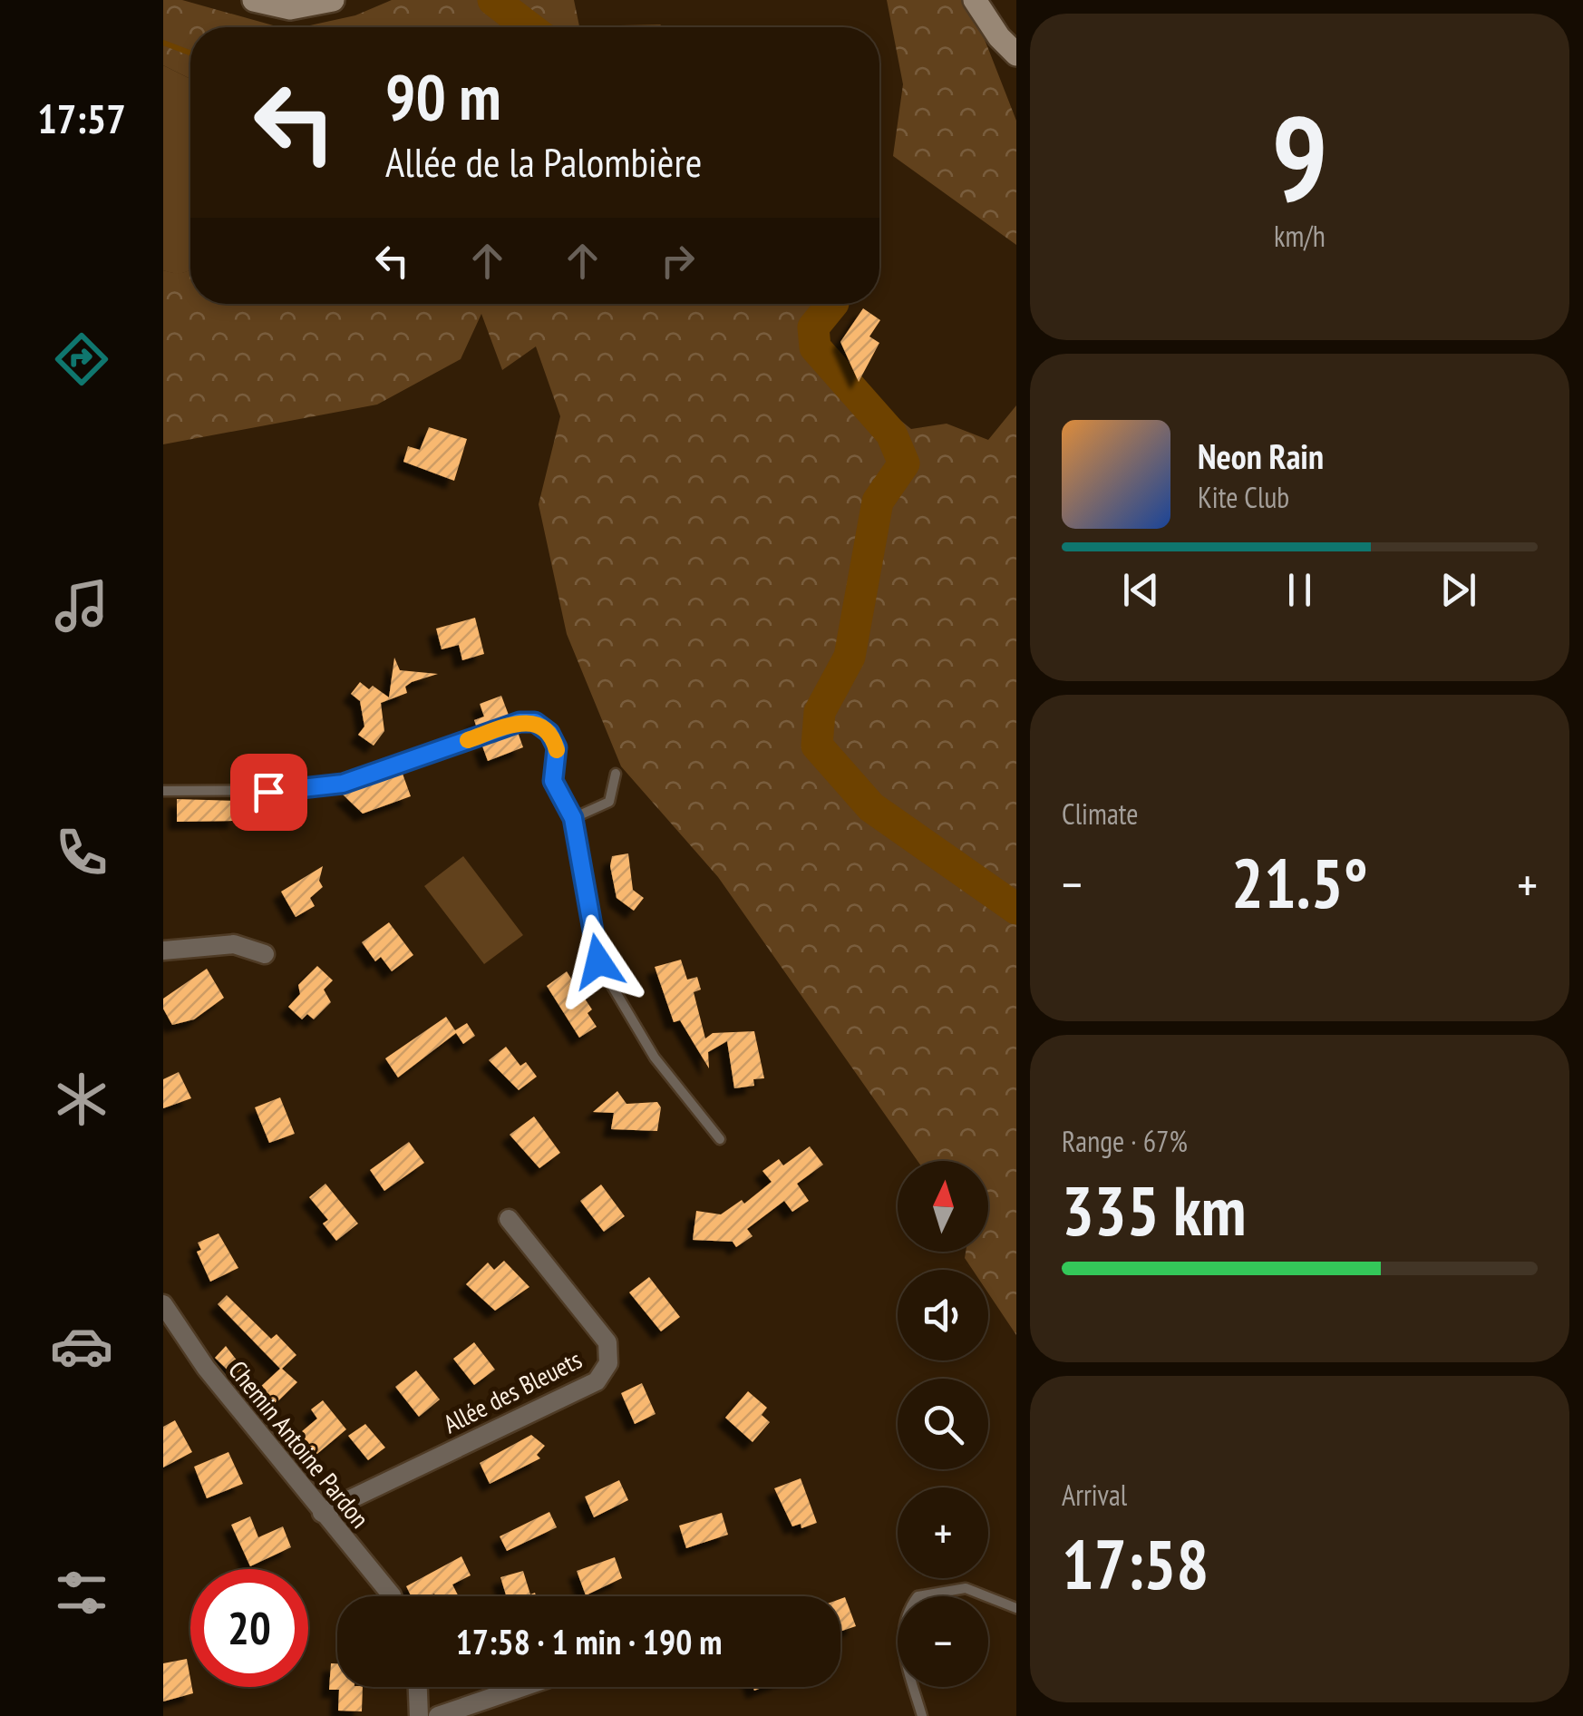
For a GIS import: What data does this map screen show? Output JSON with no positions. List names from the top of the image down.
{
  "streets": {
    "street": ["Allée des Bleuets", "Chemin Antoine Pardon"]
  },
  "crossings": [
    ["Allée des Bleuets", "Chemin Antoine Pardon"]
  ],
  "north": "top",
  "page": {
    "tabs": "17:57",
    "tile": [
      ["9", "km/h"],
      "Climate",
      ["Range · 67%", "335 km"],
      ["Arrival", "17:58"]
    ],
    "turn": ["90 m", "Allée de la Palombière"],
    "song": ["Neon Rain", "Kite Club"],
    "heat": ["−", "21.5°", "+"],
    "map_buttons": ["+", "−"],
    "limit": "20",
    "trip": "17:58 · 1 min · 190 m"
  }
}
